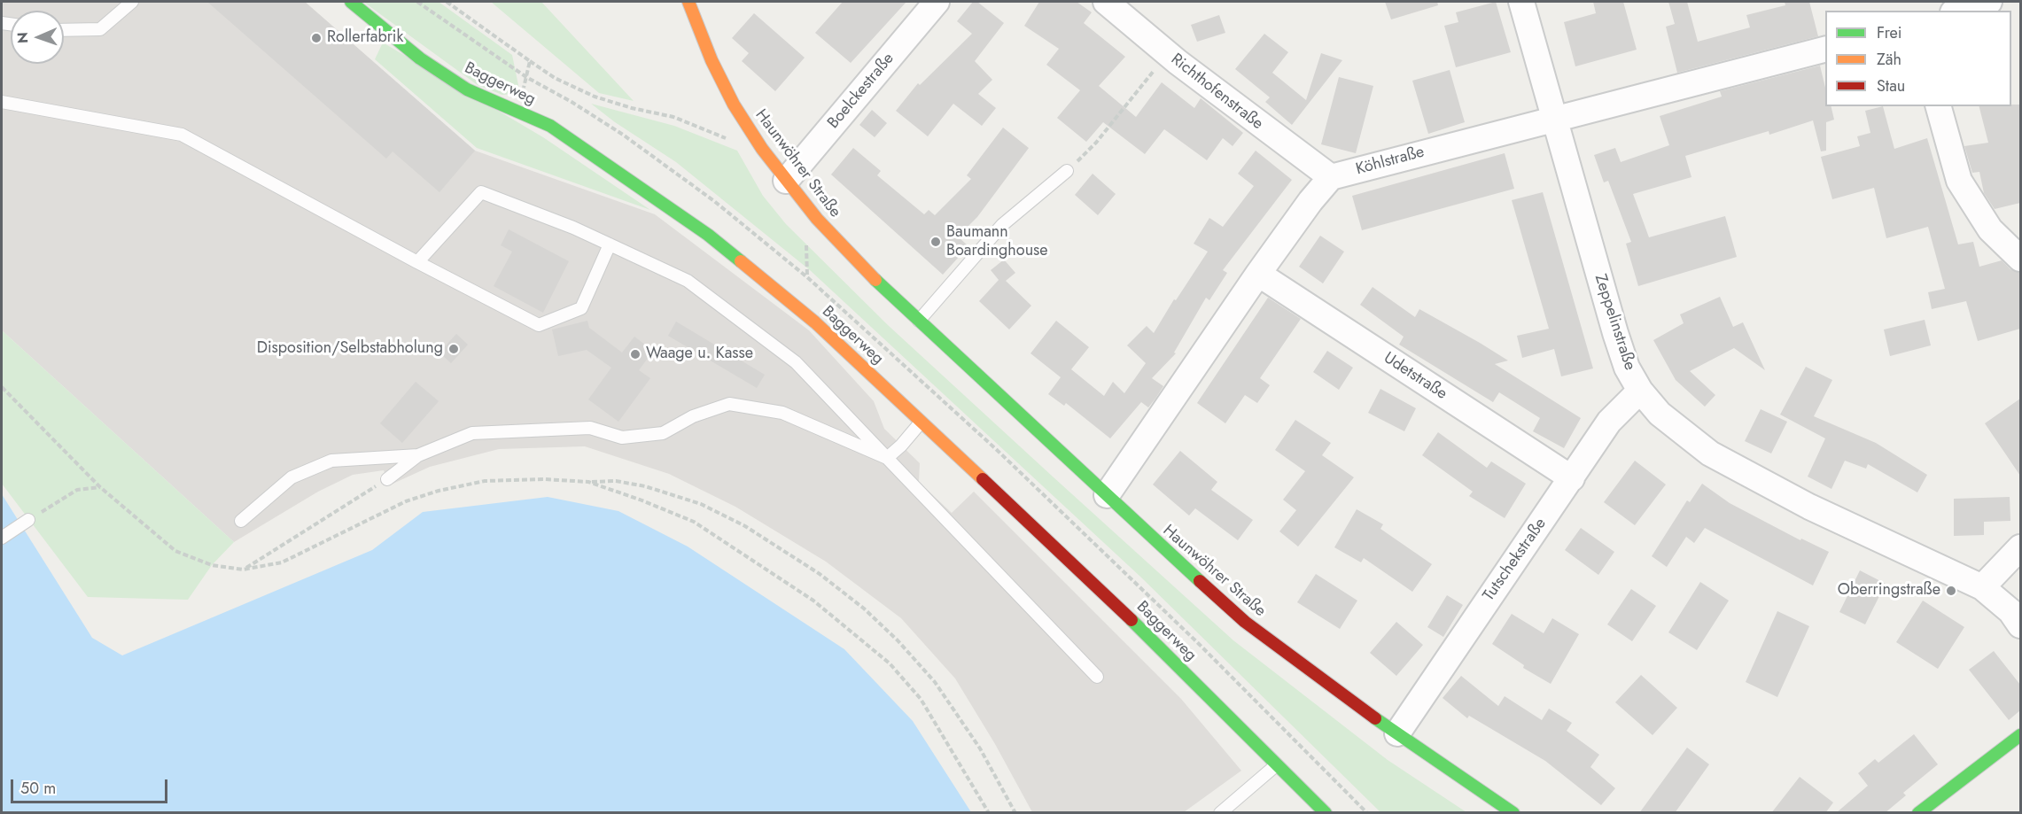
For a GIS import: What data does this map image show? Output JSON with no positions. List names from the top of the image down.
{
  "streets": {
    "street": [
      "Baggerweg",
      "Boelckestraße",
      "Richthofenstraße",
      "Köhlstraße",
      "Haunwöhrer Straße",
      "Zeppelinstraße",
      "Udetstraße",
      "Tutschekstraße"
    ]
  },
  "crossings": [
    ["Boelckestraße", "Haunwöhrer Straße"],
    ["Richthofenstraße", "Köhlstraße"],
    ["Köhlstraße", "Zeppelinstraße"],
    ["Haunwöhrer Straße", "Tutschekstraße"],
    ["Zeppelinstraße", "Tutschekstraße"],
    ["Udetstraße", "Tutschekstraße"]
  ],
  "places": [
    "Rollerfabrik",
    "Baumann Boardinghouse",
    "Disposition/Selbstabholung",
    "Waage u. Kasse",
    "Oberringstraße"
  ],
  "legend": ["Frei", "Zäh", "Stau"],
  "scale_bar": "50 m",
  "north": "left"
}
